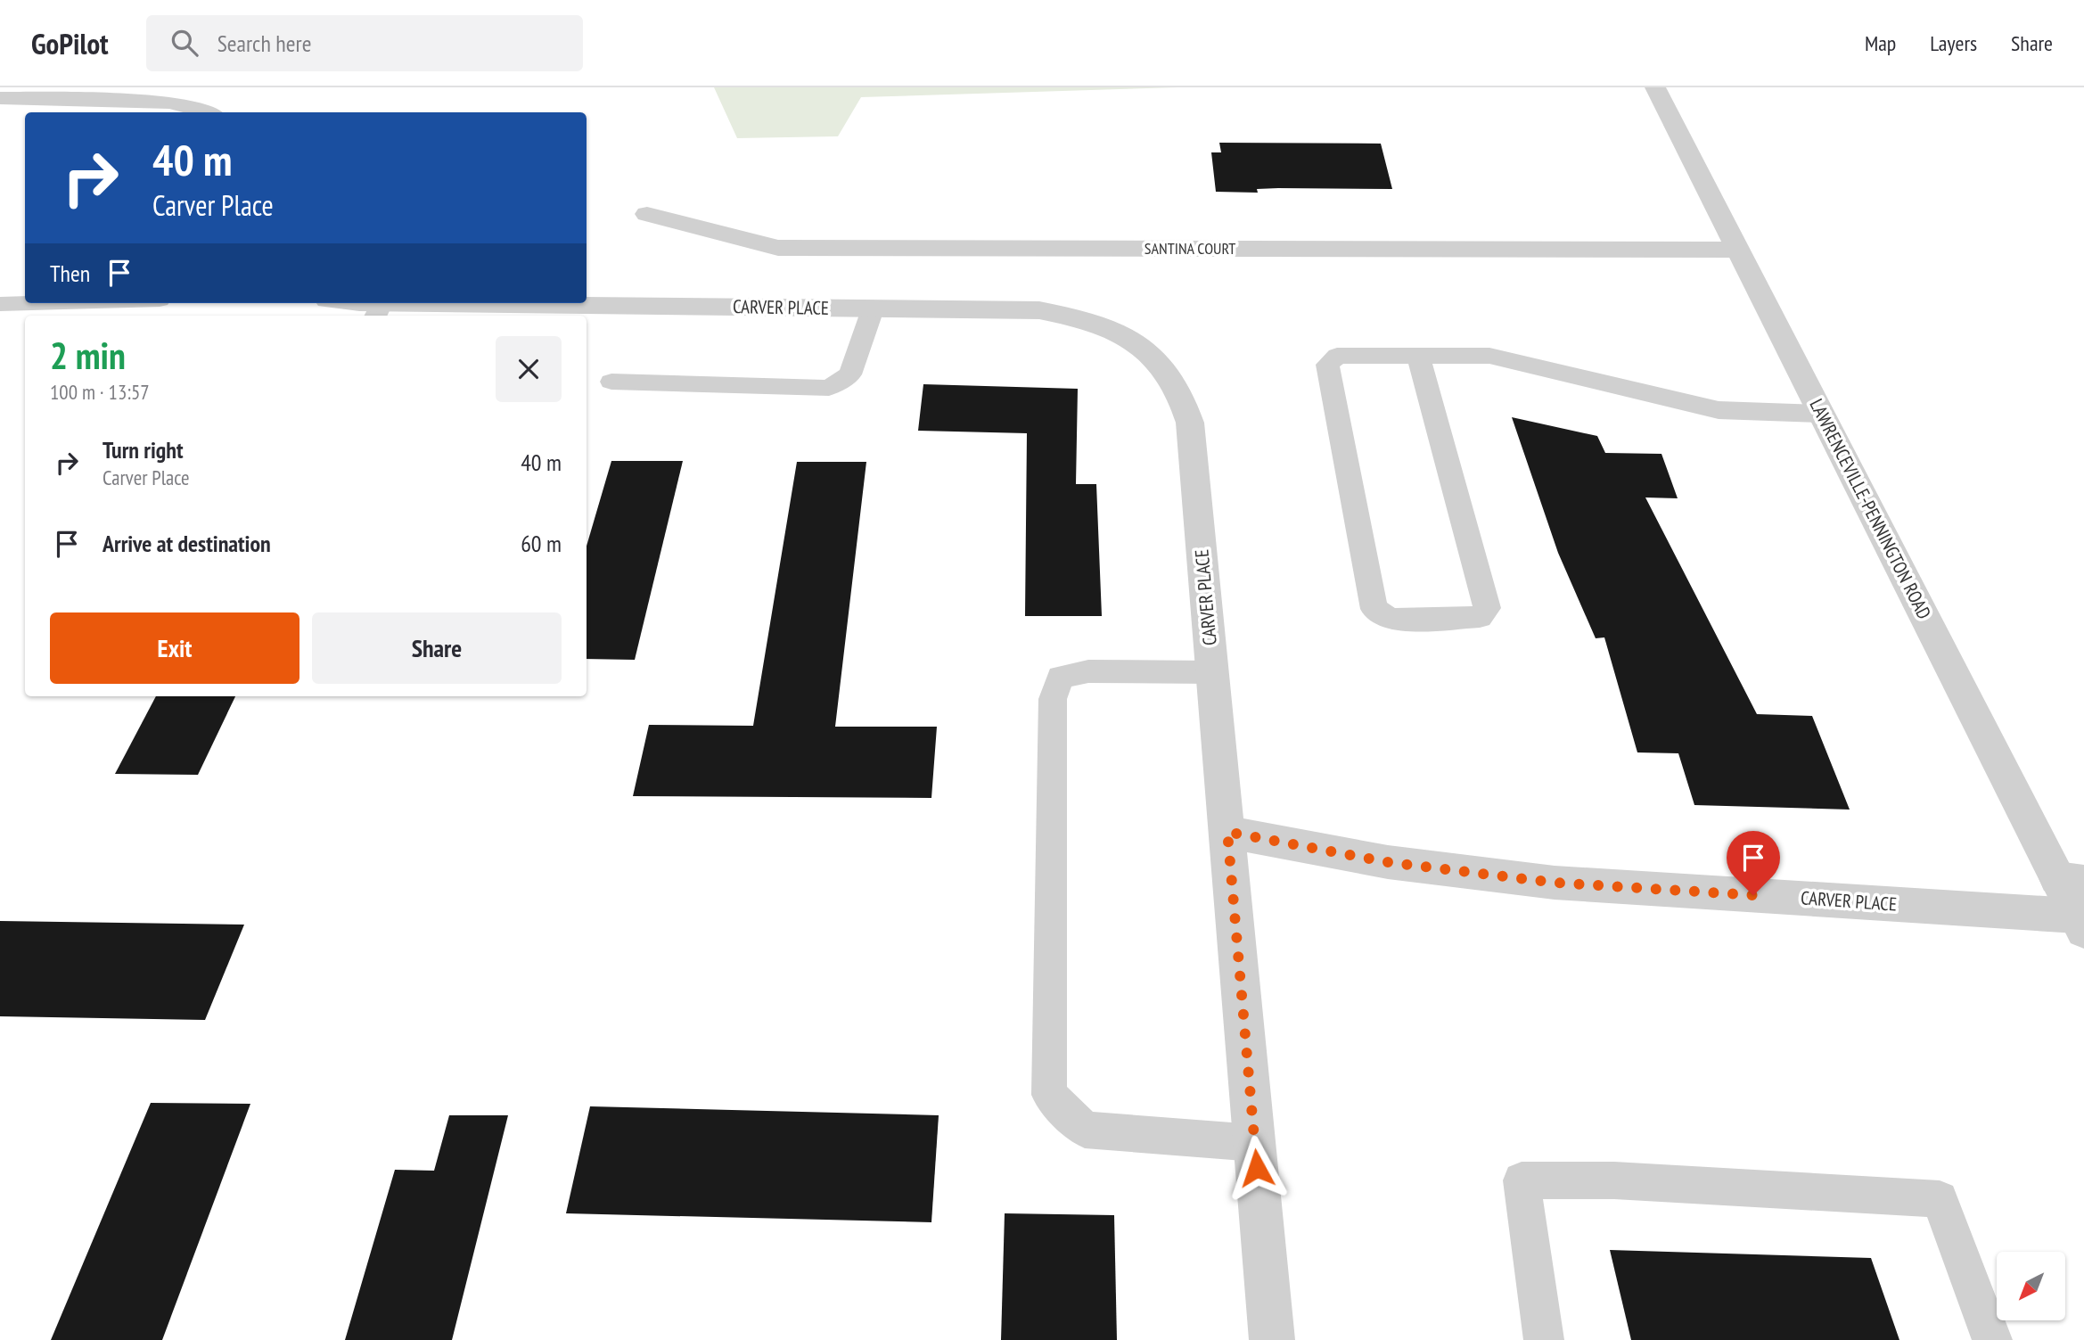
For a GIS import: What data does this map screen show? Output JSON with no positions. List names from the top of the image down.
{
  "streets": {
    "street": ["SANTINA COURT", "CARVER PLACE", "LAWRENCEVILLE-PENNINGTON ROAD"]
  },
  "crossings": [
    ["SANTINA COURT", "LAWRENCEVILLE-PENNINGTON ROAD"],
    ["CARVER PLACE", "LAWRENCEVILLE-PENNINGTON ROAD"]
  ],
  "north": "bottom left",
  "page": {
    "header": "GoPilot",
    "search": "Search here",
    "nav": ["Map", "Layers", "Share"],
    "turn": ["40 m", "Carver Place"],
    "then": "Then",
    "heading": ["2 min", "100 m · 13:57"],
    "list": [
      {
        "name": "Turn right",
        "note": "Carver Place",
        "value": "40 m"
      },
      {
        "name": "Arrive at destination",
        "value": "60 m"
      }
    ],
    "buttons": ["Exit", "Share"]
  }
}
